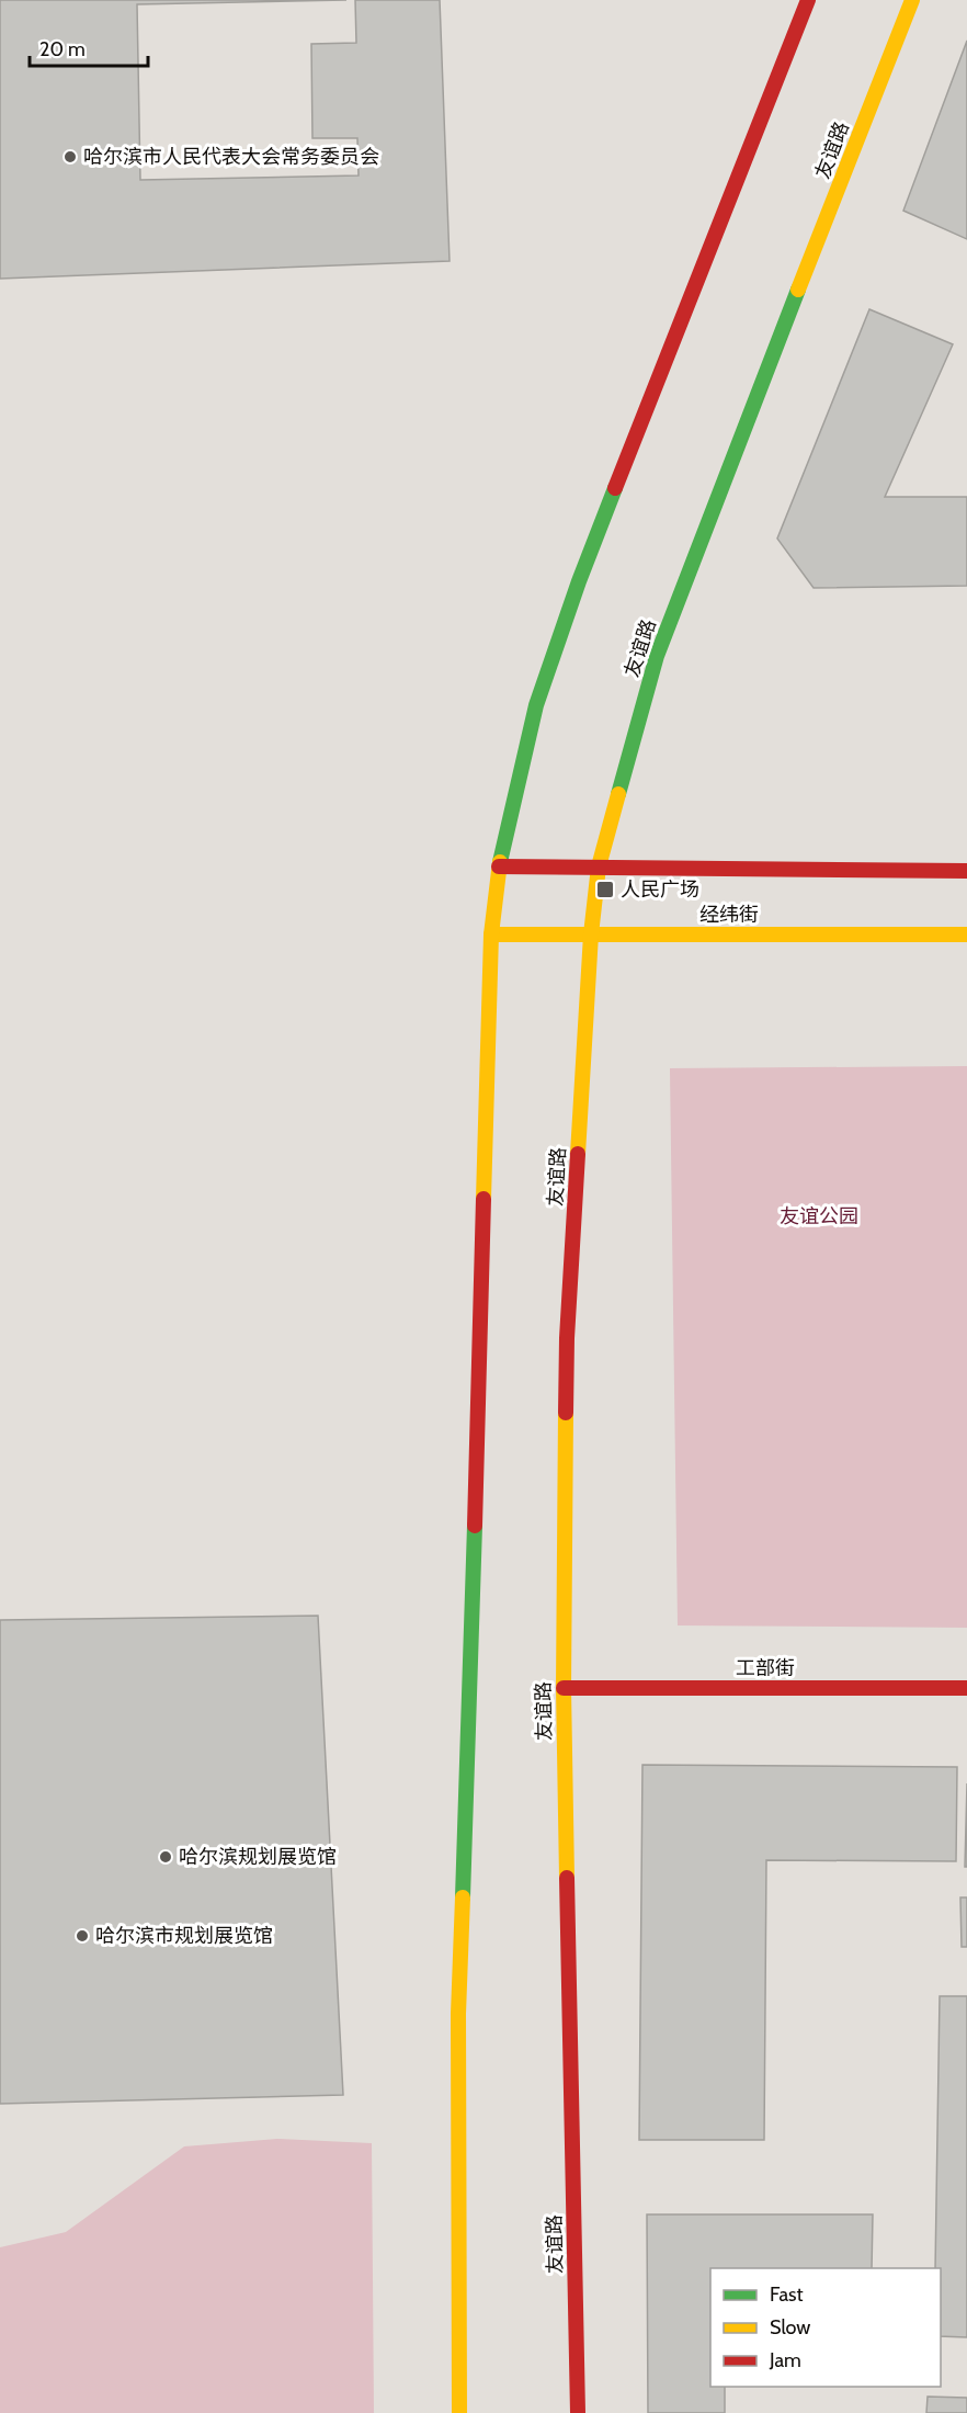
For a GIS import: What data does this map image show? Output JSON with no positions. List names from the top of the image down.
{
  "streets": {
    "main road": ["友谊路", "经纬街", "工部街"]
  },
  "crossings": [
    ["友谊路", "经纬街"],
    ["友谊路", "工部街"]
  ],
  "parks": ["友谊公园"],
  "places": {
    "other": ["哈尔滨市人民代表大会常务委员会", "哈尔滨规划展览馆", "哈尔滨市规划展览馆"],
    "transit": ["人民广场"]
  },
  "legend": ["Fast", "Slow", "Jam"],
  "scale_bar": "20 m"
}
